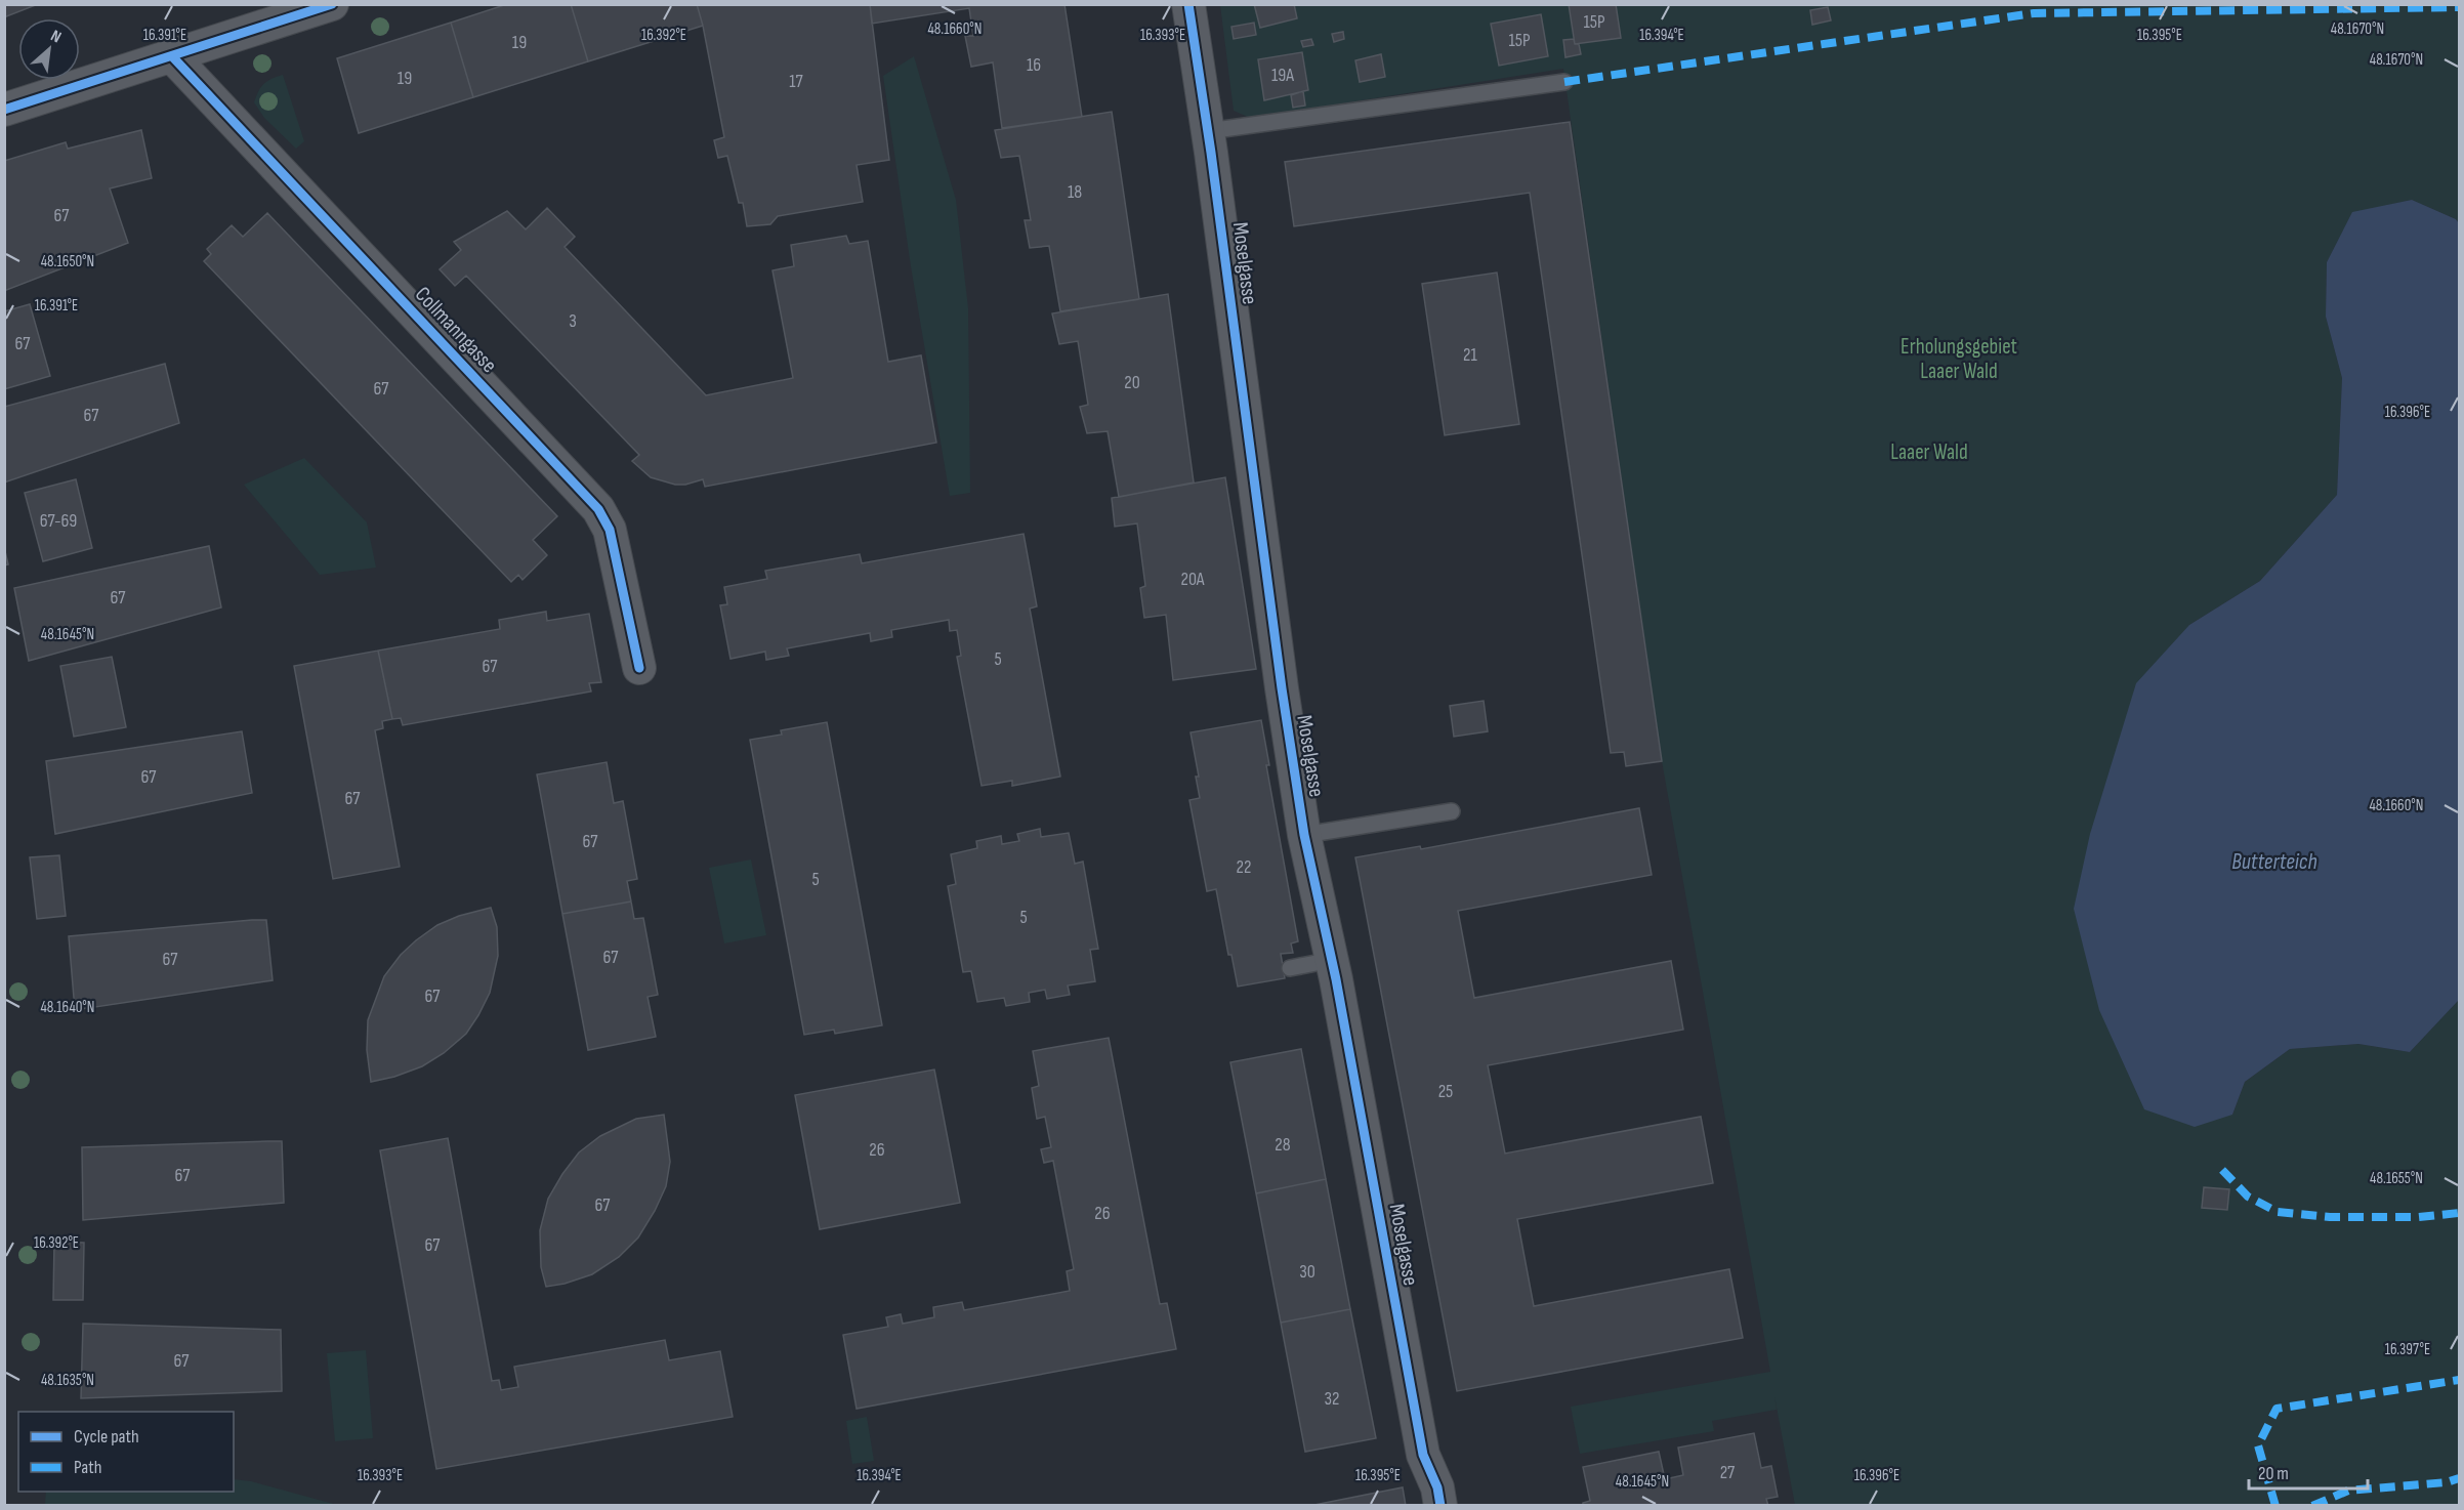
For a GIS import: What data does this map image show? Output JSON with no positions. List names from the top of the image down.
{
  "streets": {
    "street": ["Moselgasse", "Collmanngasse"]
  },
  "water": ["Butterteich"],
  "parks": ["Erholungsgebiet Laaer Wald", "Laaer Wald"],
  "house_numbers": [
    "15P",
    "15P",
    "19",
    "16",
    "19A",
    "19",
    "17",
    "18",
    "67",
    "3",
    "67",
    "21",
    "20",
    "67",
    "67",
    "67-69",
    "20A",
    "67",
    "5",
    "67",
    "67",
    "67",
    "67",
    "22",
    "5",
    "5",
    "67",
    "67",
    "67",
    "25",
    "28",
    "26",
    "67",
    "67",
    "26",
    "67",
    "30",
    "67",
    "32",
    "27"
  ],
  "legend": ["Cycle path", "Path"],
  "scale_bar": "20 m",
  "north": "top right",
  "coordinates": [
    "48.1660°N",
    "48.1670°N",
    "16.391°E",
    "16.392°E",
    "16.393°E",
    "16.394°E",
    "16.395°E",
    "48.1650°N",
    "16.396°E",
    "48.1645°N",
    "48.1640°N",
    "48.1655°N",
    "16.397°E",
    "48.1635°N"
  ]
}
